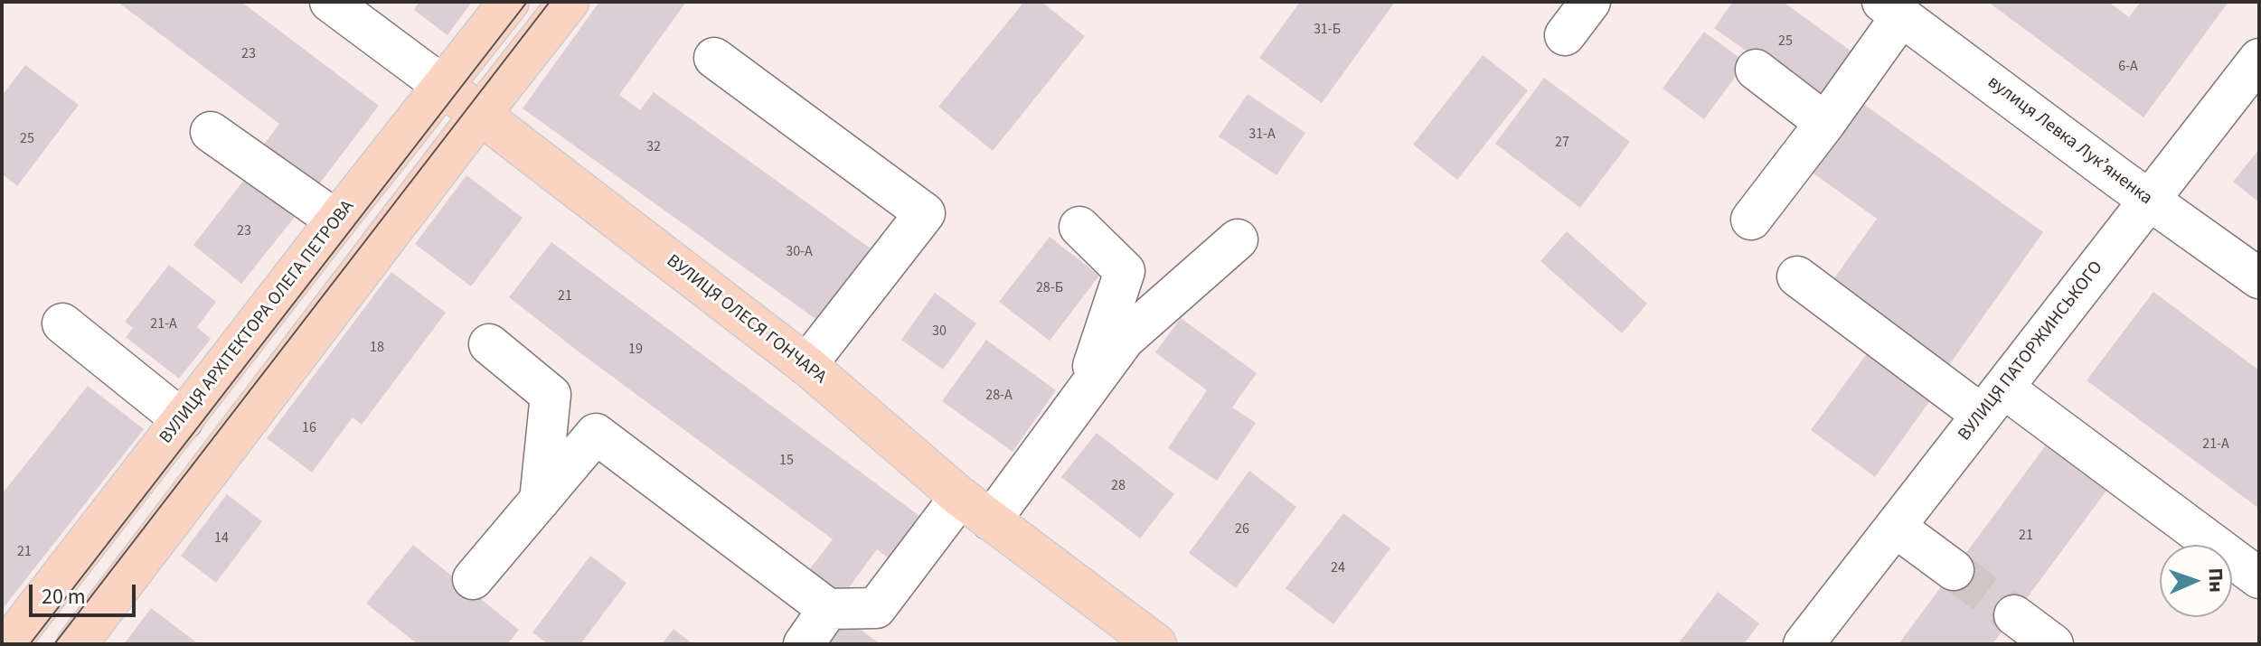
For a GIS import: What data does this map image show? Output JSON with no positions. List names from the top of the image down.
{
  "streets": {
    "main road": ["ВУЛИЦЯ ОЛЕСЯ ГОНЧАРА", "ВУЛИЦЯ АРХІТЕКТОРА ОЛЕГА ПЕТРОВА"],
    "street": ["вулиця Левка Лукʼяненка", "ВУЛИЦЯ ПАТОРЖИНСЬКОГО"]
  },
  "crossings": [
    ["вулиця Левка Лукʼяненка", "ВУЛИЦЯ ПАТОРЖИНСЬКОГО"],
    ["ВУЛИЦЯ ОЛЕСЯ ГОНЧАРА", "ВУЛИЦЯ АРХІТЕКТОРА ОЛЕГА ПЕТРОВА"]
  ],
  "house_numbers": [
    "31-Б",
    "25",
    "23",
    "6-А",
    "31-А",
    "25",
    "27",
    "32",
    "23",
    "30-А",
    "28-Б",
    "21",
    "21-А",
    "30",
    "18",
    "19",
    "28-А",
    "16",
    "21-А",
    "15",
    "28",
    "26",
    "21",
    "14",
    "21",
    "24"
  ],
  "scale_bar": "20 m",
  "north": "right"
}
